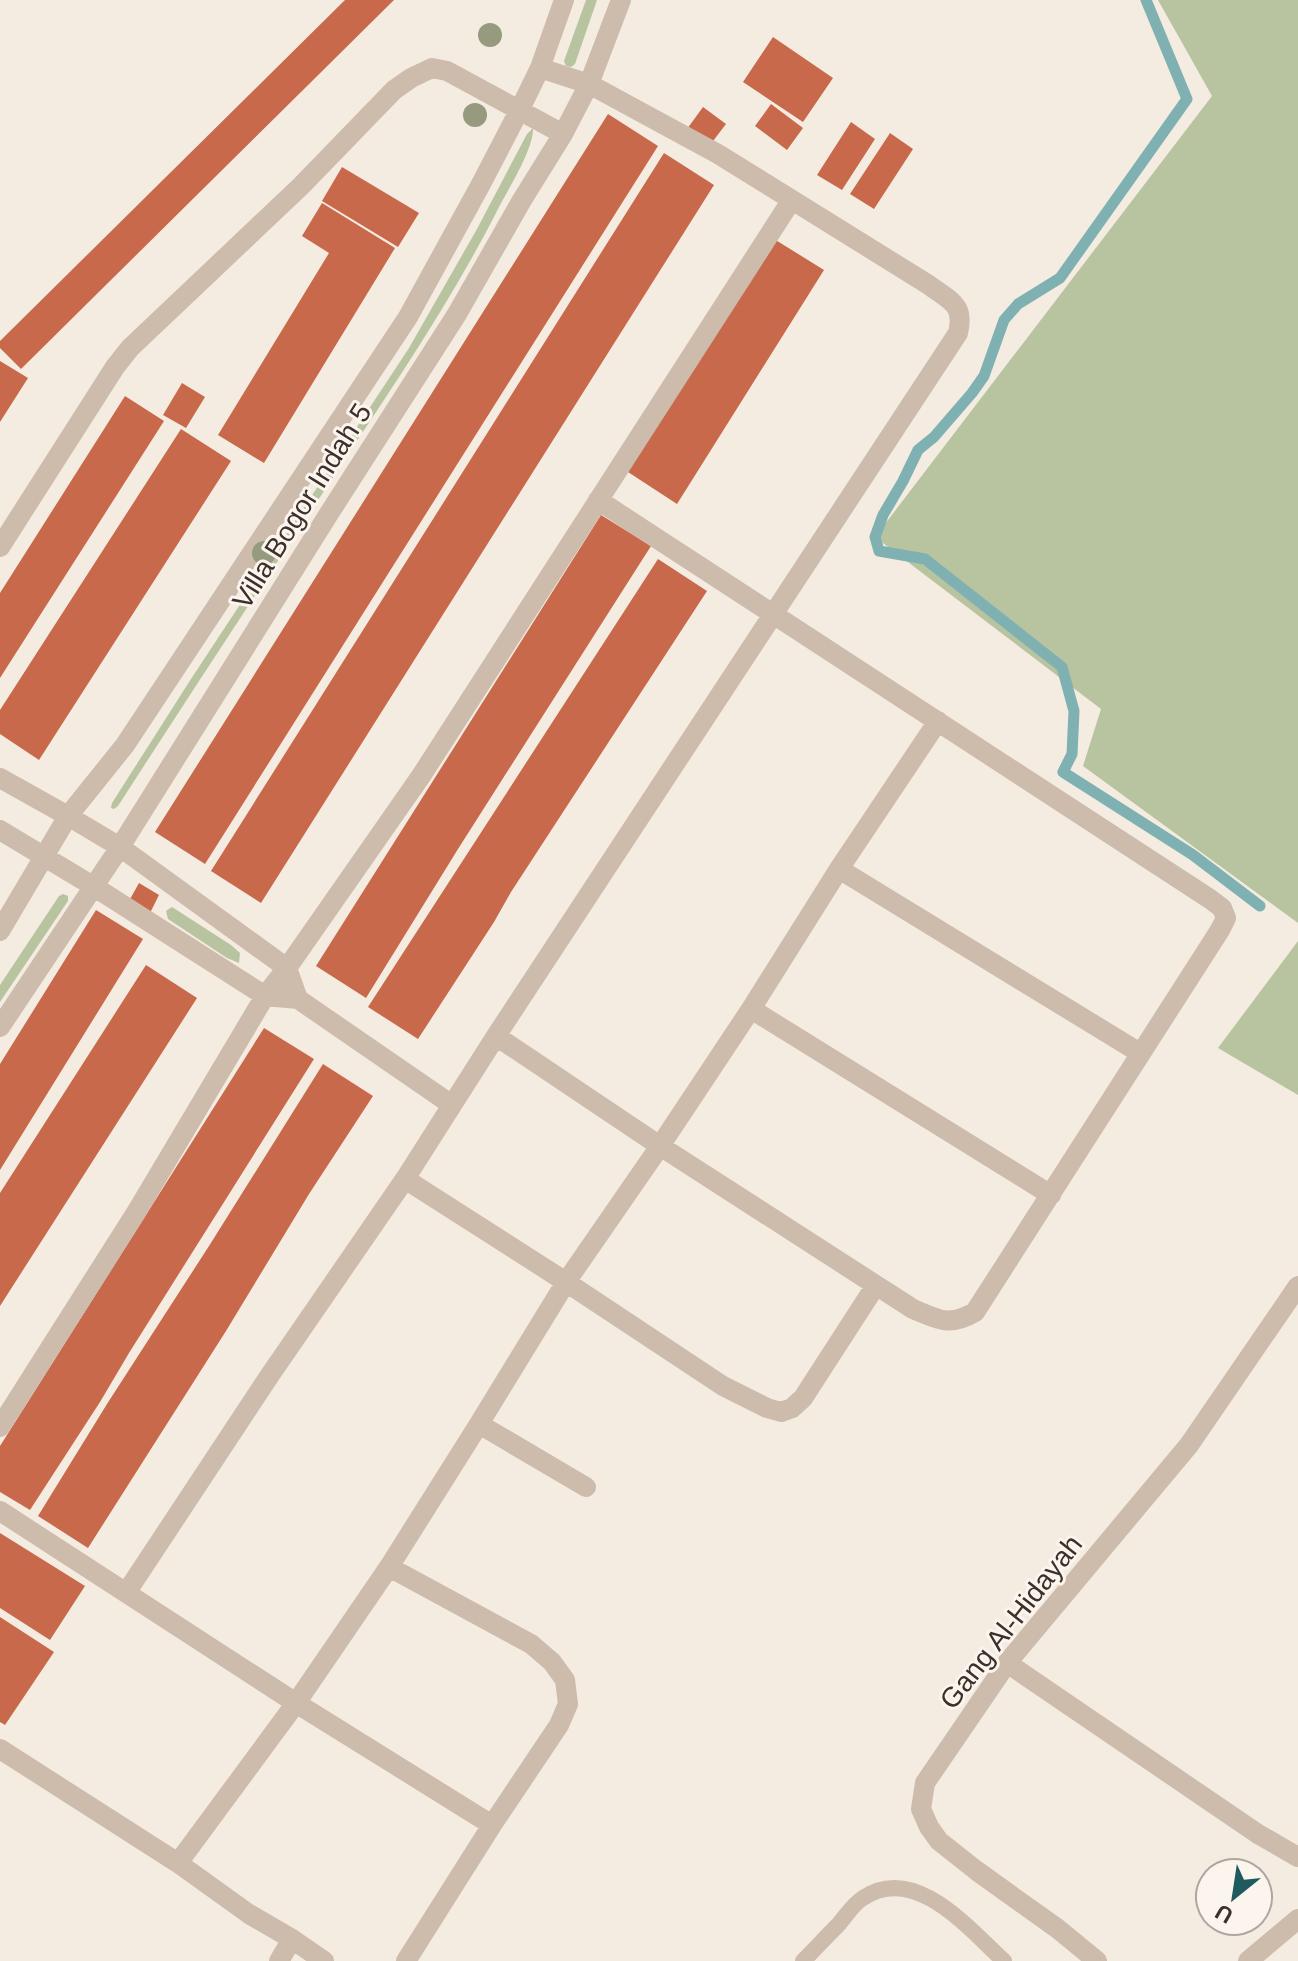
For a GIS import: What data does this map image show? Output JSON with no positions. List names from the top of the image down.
{
  "streets": {
    "street": ["Villa Bogor Indah 5", "Gang Al-Hidayah"]
  },
  "north": "bottom left"
}
